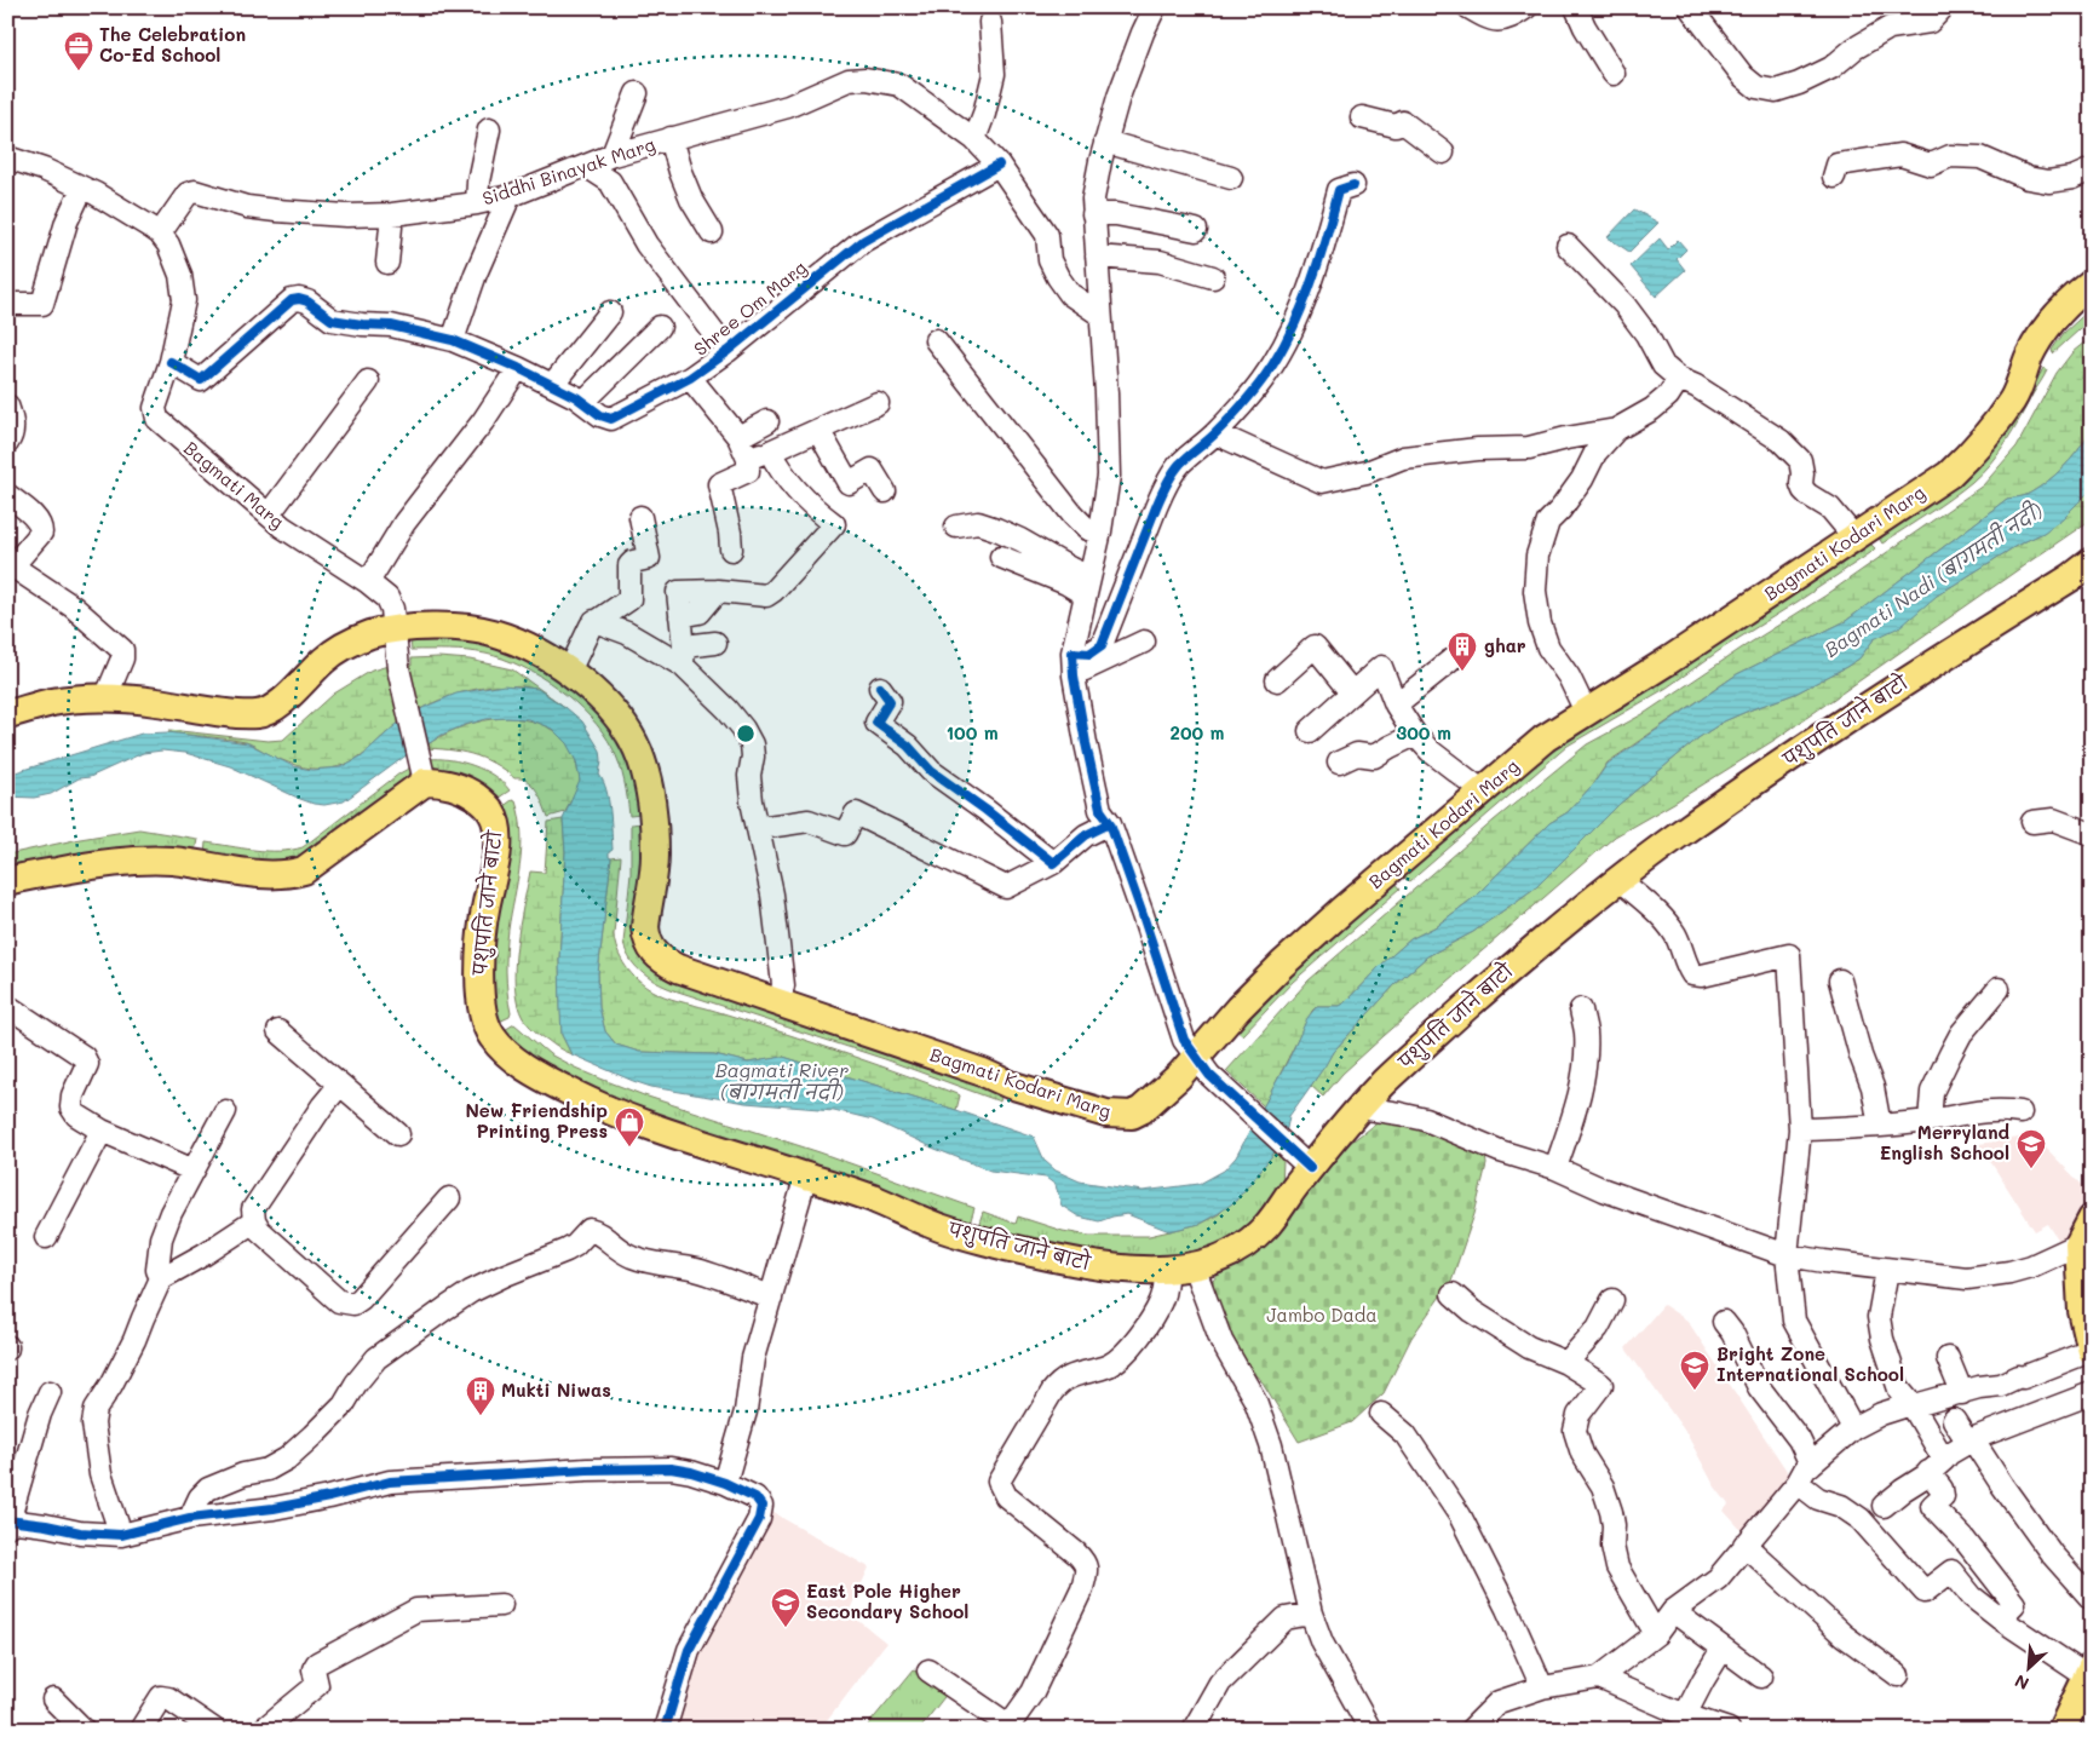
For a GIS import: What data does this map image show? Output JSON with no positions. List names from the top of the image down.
{
  "streets": {
    "main road": ["Bagmati Kodari Marg", "पशुपति जाने बाटो"],
    "street": ["Siddhi Binayak Marg", "Shree Om Marg", "Bagmati Marg"]
  },
  "crossings": [
    ["Siddhi Binayak Marg", "Shree Om Marg"],
    ["Siddhi Binayak Marg", "Bagmati Marg"],
    ["Shree Om Marg", "Bagmati Marg"],
    ["Bagmati Marg", "Bagmati Kodari Marg"],
    ["Bagmati Marg", "पशुपति जाने बाटो"]
  ],
  "water": ["Bagmati Nadi (बागमती नदी)", "Bagmati River (बागमती नदी)"],
  "parks": ["Jambo Dada"],
  "places": {
    "office": ["The Celebration Co-Ed School"],
    "building": ["ghar", "Mukti Niwas"],
    "shop": ["New Friendship Printing Press"],
    "school or university": ["Merryland English School", "Bright Zone International School", "East Pole Higher Secondary School"]
  },
  "north": "bottom left",
  "rings": ["100 m", "200 m", "300 m"]
}
